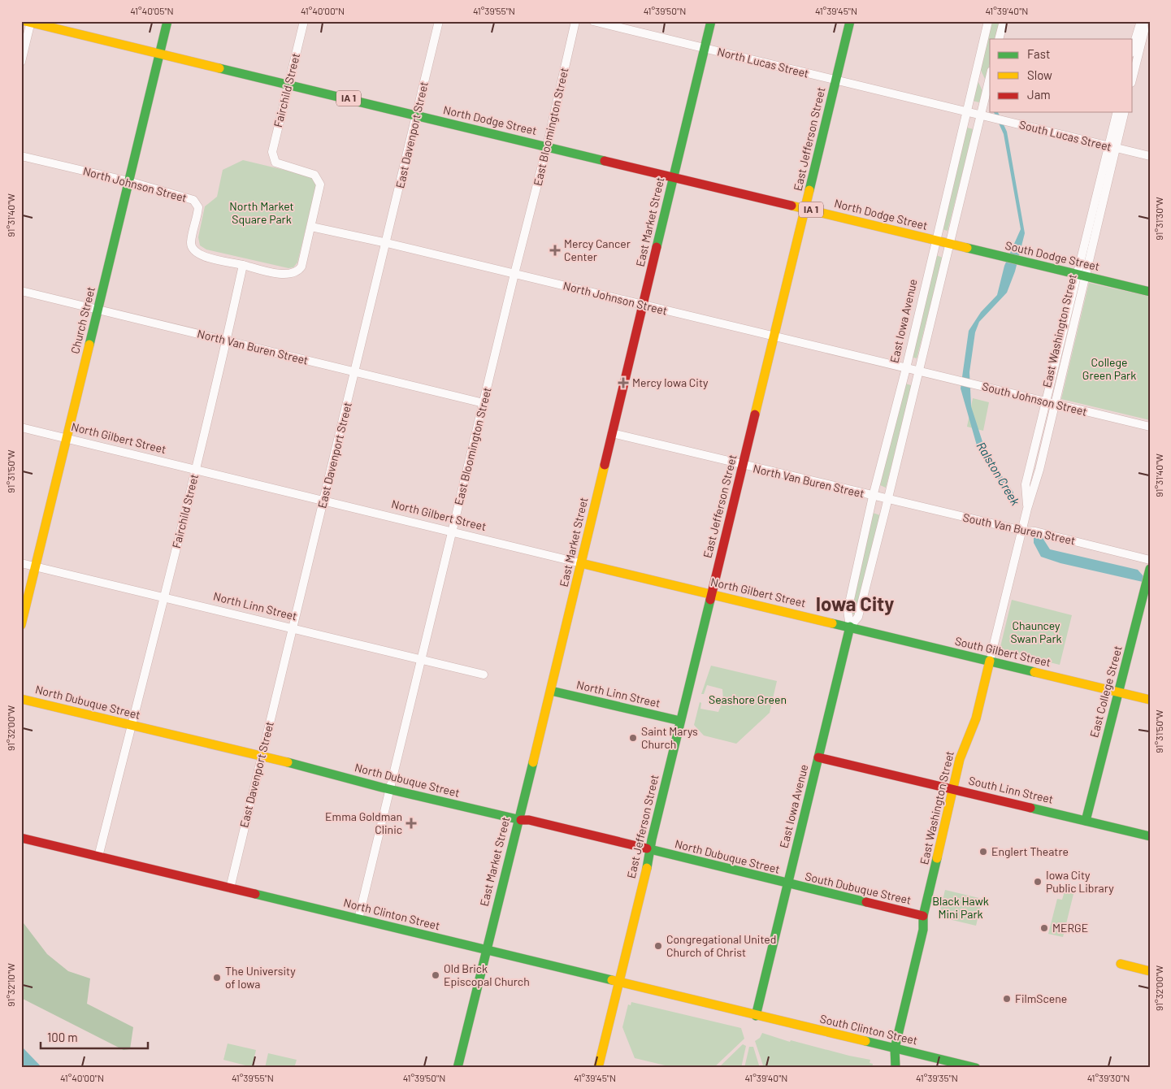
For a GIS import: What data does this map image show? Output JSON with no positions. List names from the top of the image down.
{
  "streets": {
    "main road": [
      "IA 1",
      "North Dodge Street",
      "East Jefferson Street",
      "East Market Street",
      "South Dodge Street",
      "Church Street",
      "East Iowa Avenue",
      "East Washington Street",
      "North Gilbert Street",
      "North Linn Street",
      "South Gilbert Street",
      "East College Street",
      "North Dubuque Street",
      "South Linn Street",
      "South Dubuque Street",
      "North Clinton Street",
      "South Clinton Street"
    ],
    "street": [
      "North Lucas Street",
      "Fairchild Street",
      "East Bloomington Street",
      "East Davenport Street",
      "South Lucas Street",
      "North Johnson Street",
      "North Van Buren Street",
      "South Johnson Street",
      "South Van Buren Street"
    ]
  },
  "crossings": [
    ["North Lucas Street", "South Lucas Street"],
    ["North Lucas Street", "East Jefferson Street"],
    ["North Lucas Street", "East Market Street"],
    ["North Lucas Street", "East Iowa Avenue"],
    ["Fairchild Street", "North Dodge Street"],
    ["Fairchild Street", "North Johnson Street"],
    ["Fairchild Street", "North Van Buren Street"],
    ["Fairchild Street", "North Gilbert Street"],
    ["Fairchild Street", "North Linn Street"],
    ["Fairchild Street", "North Dubuque Street"],
    ["Fairchild Street", "North Clinton Street"],
    ["North Dodge Street", "East Bloomington Street"],
    ["North Dodge Street", "East Davenport Street"],
    ["North Dodge Street", "East Jefferson Street"],
    ["North Dodge Street", "East Market Street"],
    ["North Dodge Street", "South Dodge Street"],
    ["North Dodge Street", "Church Street"],
    ["North Dodge Street", "East Iowa Avenue"],
    ["East Bloomington Street", "North Johnson Street"],
    ["East Bloomington Street", "North Van Buren Street"],
    ["East Bloomington Street", "North Gilbert Street"],
    ["East Bloomington Street", "North Linn Street"],
    ["East Bloomington Street", "North Dubuque Street"],
    ["East Bloomington Street", "North Clinton Street"],
    ["East Davenport Street", "North Johnson Street"],
    ["East Davenport Street", "North Van Buren Street"],
    ["East Davenport Street", "North Gilbert Street"],
    ["East Davenport Street", "North Linn Street"],
    ["East Davenport Street", "North Dubuque Street"],
    ["East Davenport Street", "North Clinton Street"],
    ["South Lucas Street", "East Iowa Avenue"],
    ["South Lucas Street", "East Washington Street"],
    ["East Jefferson Street", "North Johnson Street"],
    ["East Jefferson Street", "North Van Buren Street"],
    ["East Jefferson Street", "North Gilbert Street"],
    ["East Jefferson Street", "North Linn Street"],
    ["East Jefferson Street", "North Dubuque Street"],
    ["East Jefferson Street", "North Clinton Street"],
    ["North Johnson Street", "East Market Street"],
    ["North Johnson Street", "Church Street"],
    ["North Johnson Street", "East Iowa Avenue"],
    ["North Johnson Street", "South Johnson Street"],
    ["East Market Street", "North Van Buren Street"],
    ["East Market Street", "North Gilbert Street"],
    ["East Market Street", "North Linn Street"],
    ["East Market Street", "North Dubuque Street"],
    ["East Market Street", "North Clinton Street"],
    ["South Dodge Street", "East Iowa Avenue"],
    ["South Dodge Street", "East Washington Street"],
    ["Church Street", "North Van Buren Street"],
    ["Church Street", "North Gilbert Street"],
    ["Church Street", "North Linn Street"],
    ["East Iowa Avenue", "North Van Buren Street"],
    ["East Iowa Avenue", "South Johnson Street"],
    ["East Iowa Avenue", "North Gilbert Street"],
    ["East Iowa Avenue", "South Van Buren Street"],
    ["East Iowa Avenue", "South Gilbert Street"],
    ["East Iowa Avenue", "North Dubuque Street"],
    ["East Iowa Avenue", "South Linn Street"],
    ["East Iowa Avenue", "South Dubuque Street"],
    ["East Iowa Avenue", "North Clinton Street"],
    ["East Iowa Avenue", "South Clinton Street"],
    ["East Washington Street", "South Johnson Street"],
    ["East Washington Street", "South Van Buren Street"],
    ["East Washington Street", "South Gilbert Street"],
    ["East Washington Street", "South Linn Street"],
    ["East Washington Street", "South Dubuque Street"],
    ["East Washington Street", "South Clinton Street"],
    ["North Van Buren Street", "South Van Buren Street"],
    ["North Gilbert Street", "South Gilbert Street"],
    ["South Gilbert Street", "East College Street"],
    ["East College Street", "South Linn Street"],
    ["North Dubuque Street", "South Dubuque Street"],
    ["North Clinton Street", "South Clinton Street"]
  ],
  "districts": ["Iowa City"],
  "water": ["Ralston Creek"],
  "parks": [
    "North Market Square Park",
    "College Green Park",
    "Chauncey Swan Park",
    "Seashore Green",
    "Black Hawk Mini Park"
  ],
  "places": {
    "health": ["Mercy Cancer Center", "Mercy Iowa City", "Emma Goldman Clinic"],
    "other": [
      "Saint Marys Church",
      "Englert Theatre",
      "Iowa City Public Library",
      "MERGE",
      "Congregational United Church of Christ",
      "Old Brick Episcopal Church",
      "The University of Iowa",
      "FilmScene"
    ]
  },
  "legend": ["Fast", "Slow", "Jam"],
  "scale_bar": "100 m",
  "coordinates": [
    "41°40'05\"N",
    "41°40'00\"N",
    "41°39'55\"N",
    "41°39'50\"N",
    "41°39'45\"N",
    "41°39'40\"N",
    "91°31'40\"W",
    "91°31'30\"W",
    "91°31'50\"W",
    "91°32'00\"W",
    "91°32'10\"W",
    "41°39'35\"N",
    "41°39'30\"N"
  ]
}
